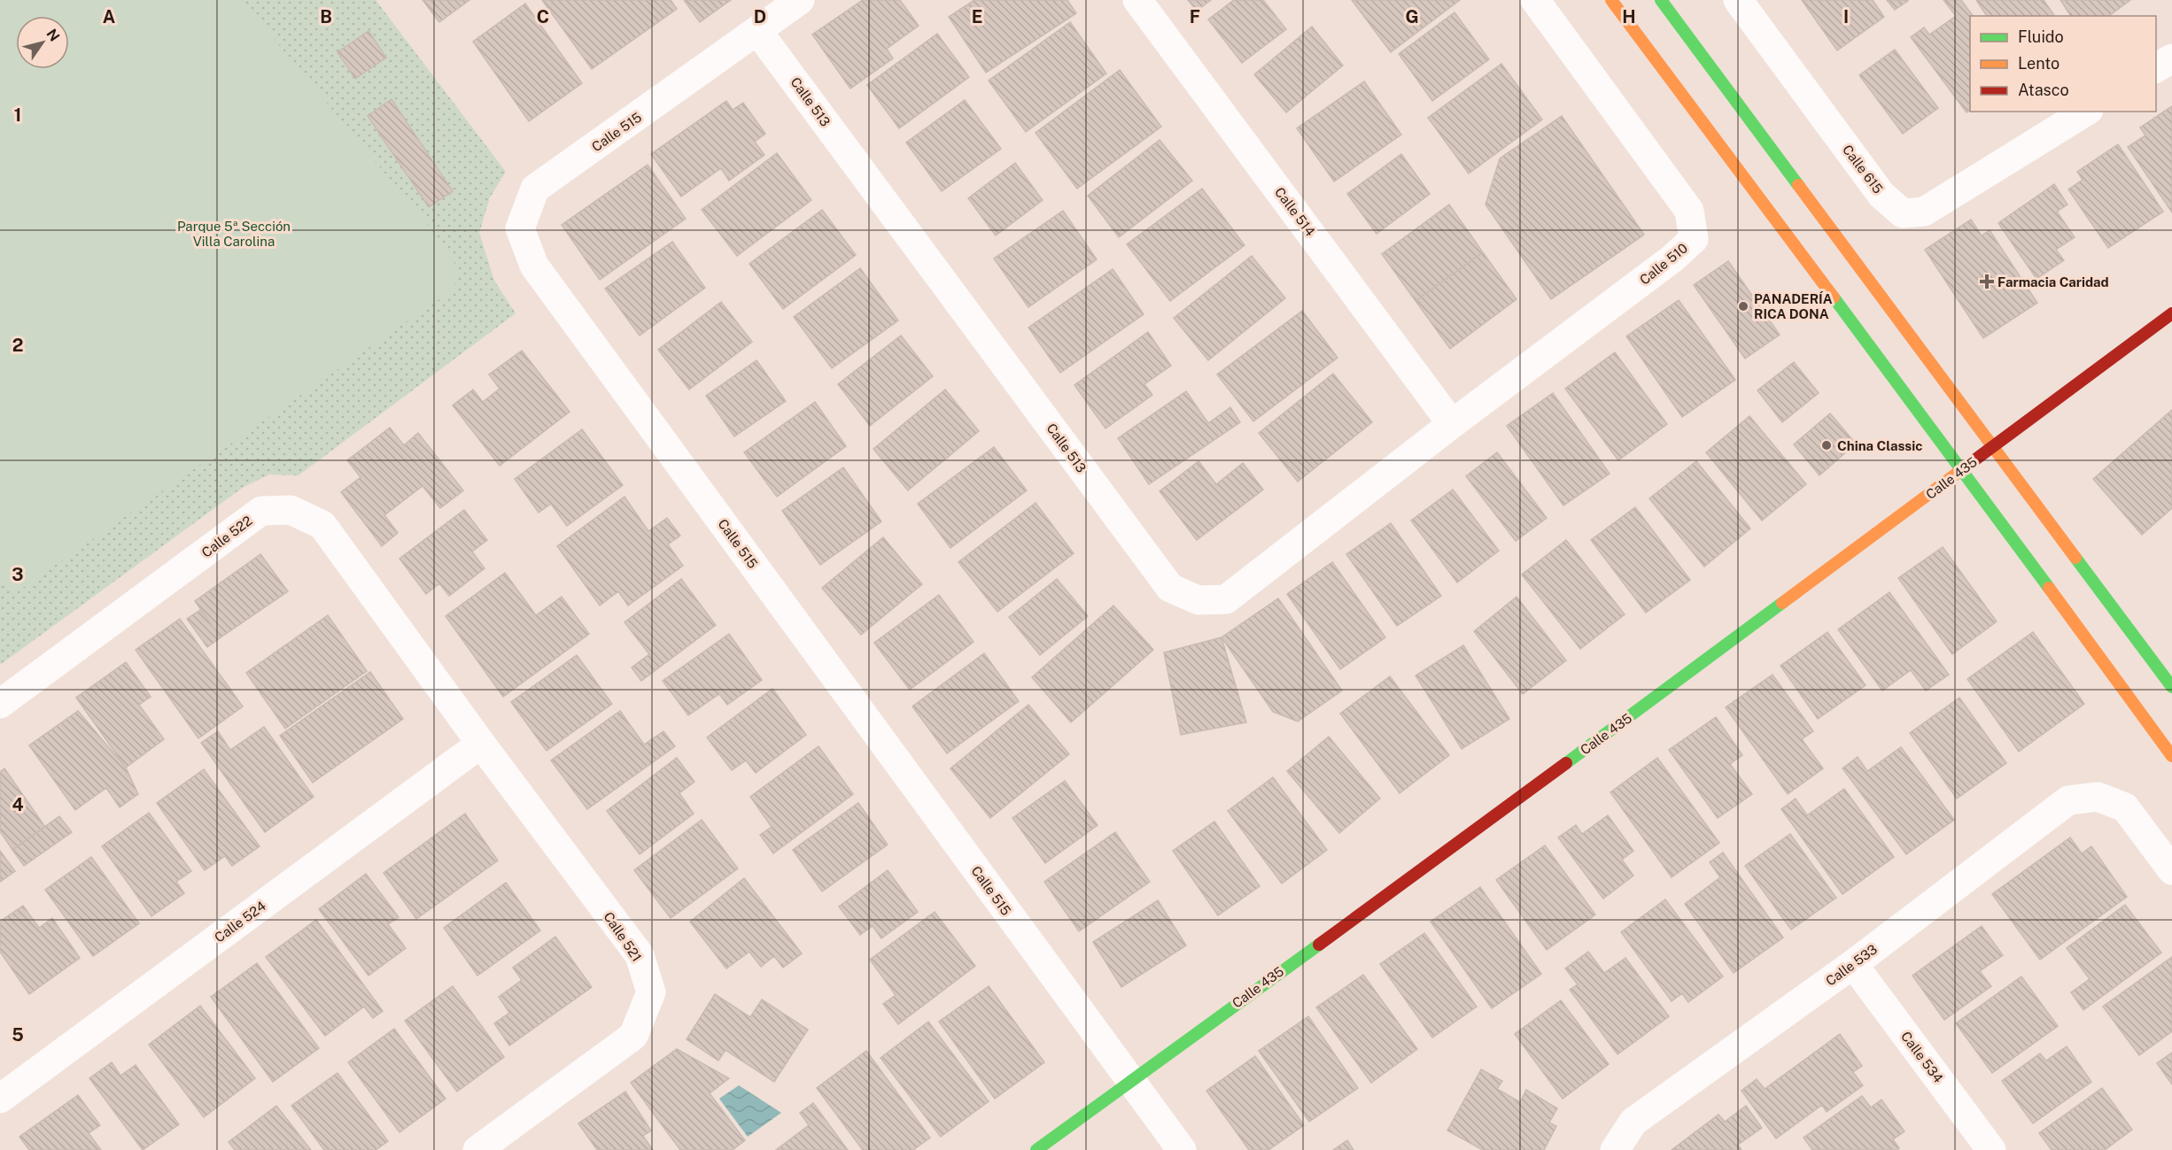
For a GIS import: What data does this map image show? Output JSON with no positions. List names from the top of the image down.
{
  "streets": {
    "street": [
      "Calle 513",
      "Calle 515",
      "Calle 615",
      "Calle 514",
      "Calle 510",
      "Calle 435",
      "Calle 522",
      "Calle 524",
      "Calle 521",
      "Calle 533",
      "Calle 534"
    ]
  },
  "crossings": [
    ["Calle 513", "Calle 515"],
    ["Calle 513", "Calle 514"],
    ["Calle 513", "Calle 510"],
    ["Calle 515", "Calle 435"],
    ["Calle 514", "Calle 510"],
    ["Calle 522", "Calle 524"],
    ["Calle 522", "Calle 521"],
    ["Calle 524", "Calle 521"],
    ["Calle 533", "Calle 534"]
  ],
  "parks": ["Parque 5ª Sección Villa Carolina"],
  "places": {
    "health": ["Farmacia Caridad"],
    "other": ["PANADERÍA RICA DONA", "China Classic"]
  },
  "legend": ["Fluido", "Lento", "Atasco"],
  "north": "top right",
  "grid": {
    "columns": [
      "A",
      "B",
      "C",
      "D",
      "E",
      "F",
      "G",
      "H",
      "I"
    ],
    "rows": [
      "1",
      "2",
      "3",
      "4",
      "5"
    ]
  }
}
